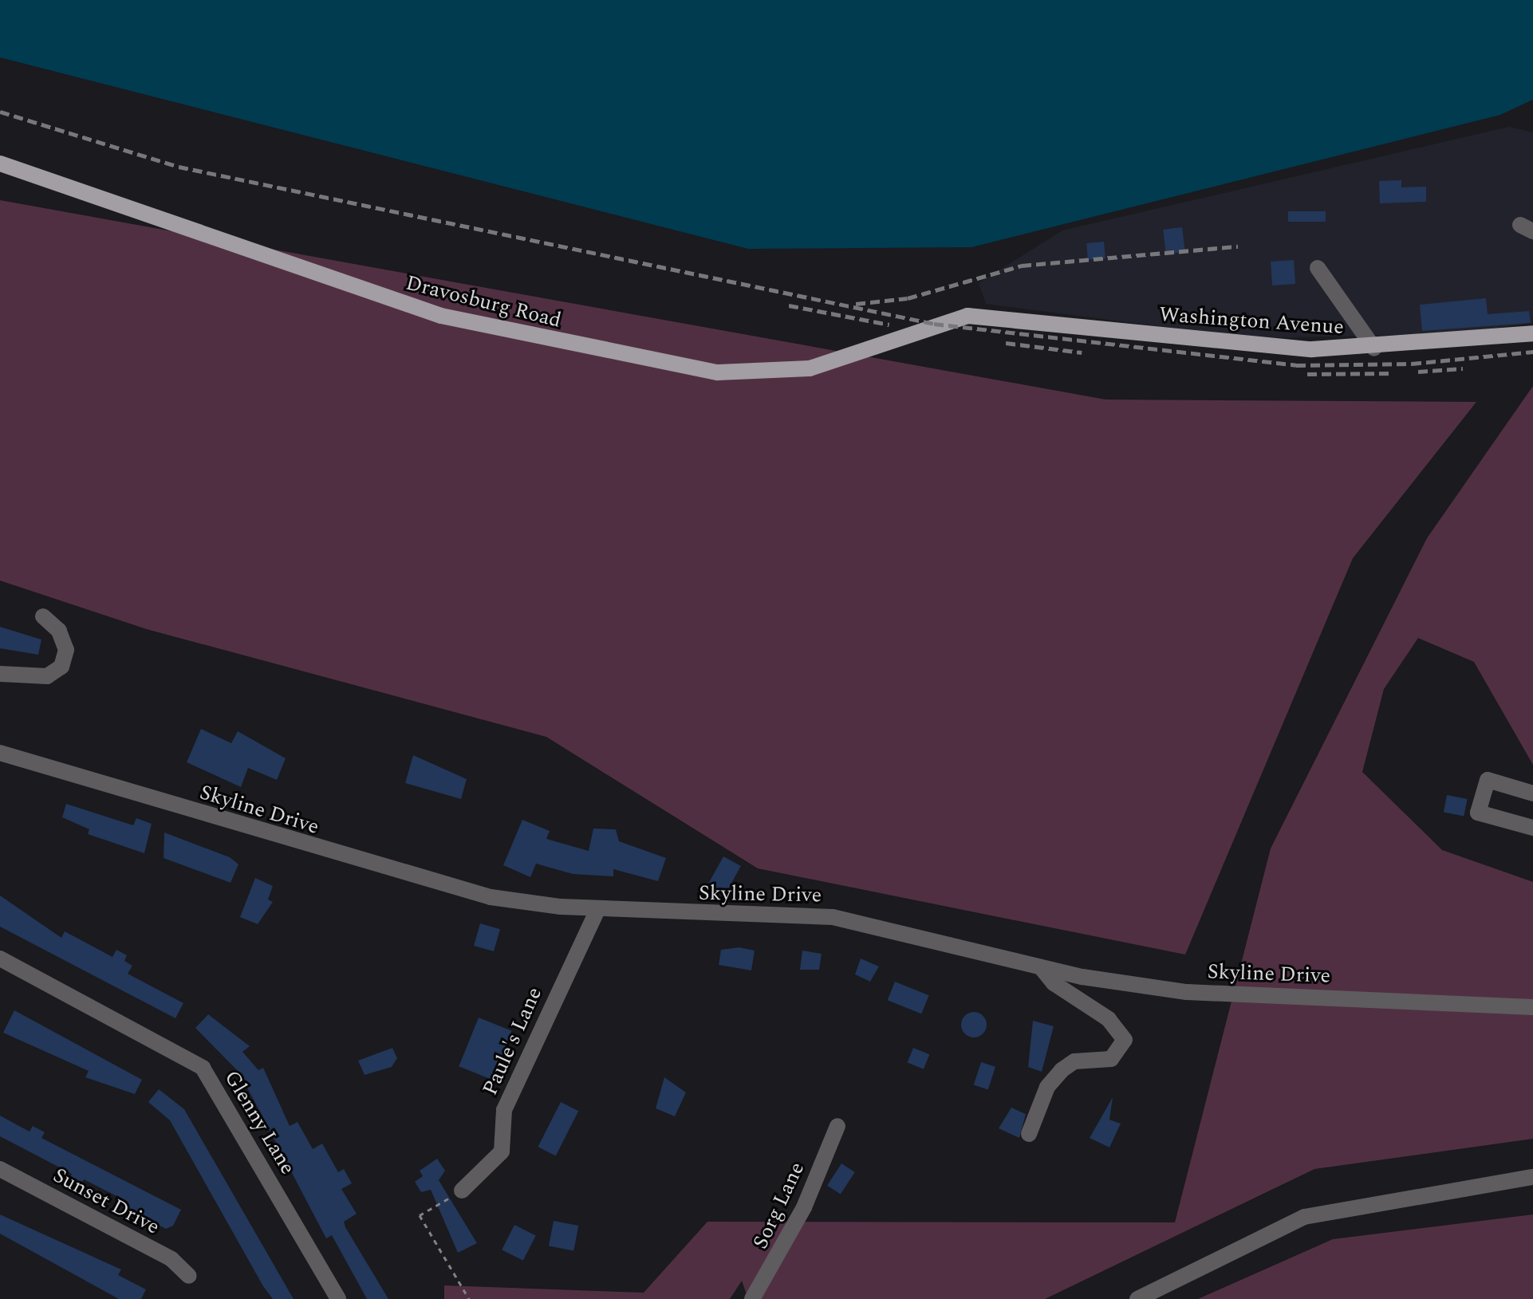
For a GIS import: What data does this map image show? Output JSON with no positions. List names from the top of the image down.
{
  "streets": {
    "main road": ["Dravosburg Road", "Washington Avenue"],
    "street": [
      "Skyline Drive",
      "Paule's Lane",
      "Glenny Lane",
      "Sunset Drive",
      "Sorg Lane"
    ]
  },
  "crossings": [
    ["Dravosburg Road", "Washington Avenue"],
    ["Skyline Drive", "Paule's Lane"]
  ]
}
